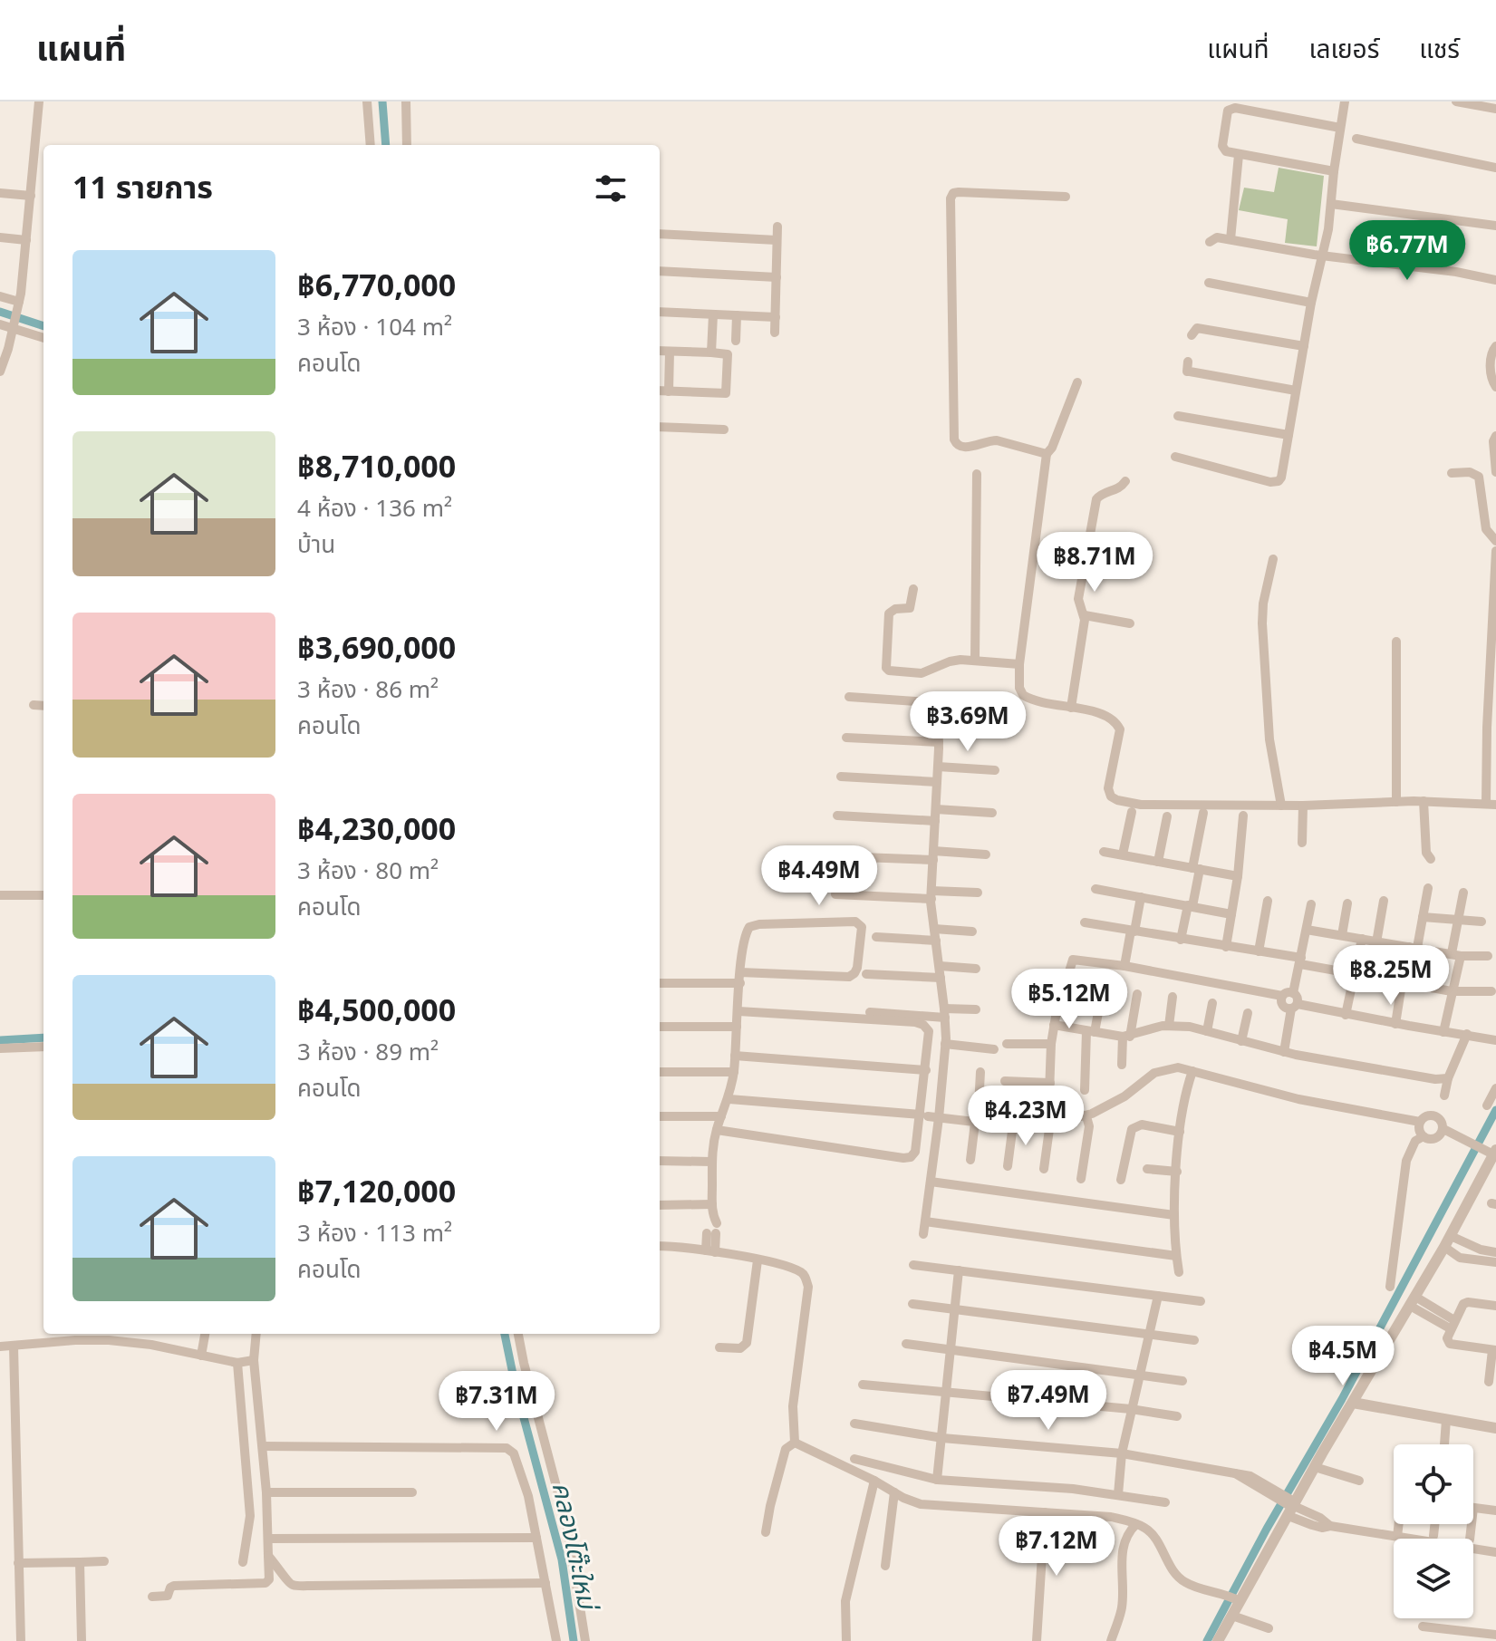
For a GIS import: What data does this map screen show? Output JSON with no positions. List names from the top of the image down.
{
  "water": ["คลองโต๊ะใหม่"],
  "page": {
    "header": "แผนที่",
    "nav": ["แผนที่", "เลเยอร์", "แชร์"],
    "heading": "11 รายการ",
    "price": [
      "฿6.77M",
      "฿8.71M",
      "฿3.69M",
      "฿4.49M",
      "฿8.25M",
      "฿5.12M",
      "฿4.23M",
      "฿4.5M",
      "฿7.49M",
      "฿7.31M",
      "฿7.12M"
    ],
    "list": [
      {
        "name": "฿6,770,000",
        "note": "3 ห้อง · 104 m² · คอนโด"
      },
      {
        "name": "฿8,710,000",
        "note": "4 ห้อง · 136 m² · บ้าน"
      },
      {
        "name": "฿3,690,000",
        "note": "3 ห้อง · 86 m² · คอนโด"
      },
      {
        "name": "฿4,230,000",
        "note": "3 ห้อง · 80 m² · คอนโด"
      },
      {
        "name": "฿4,500,000",
        "note": "3 ห้อง · 89 m² · คอนโด"
      },
      {
        "name": "฿7,120,000",
        "note": "3 ห้อง · 113 m² · คอนโด"
      }
    ]
  }
}
